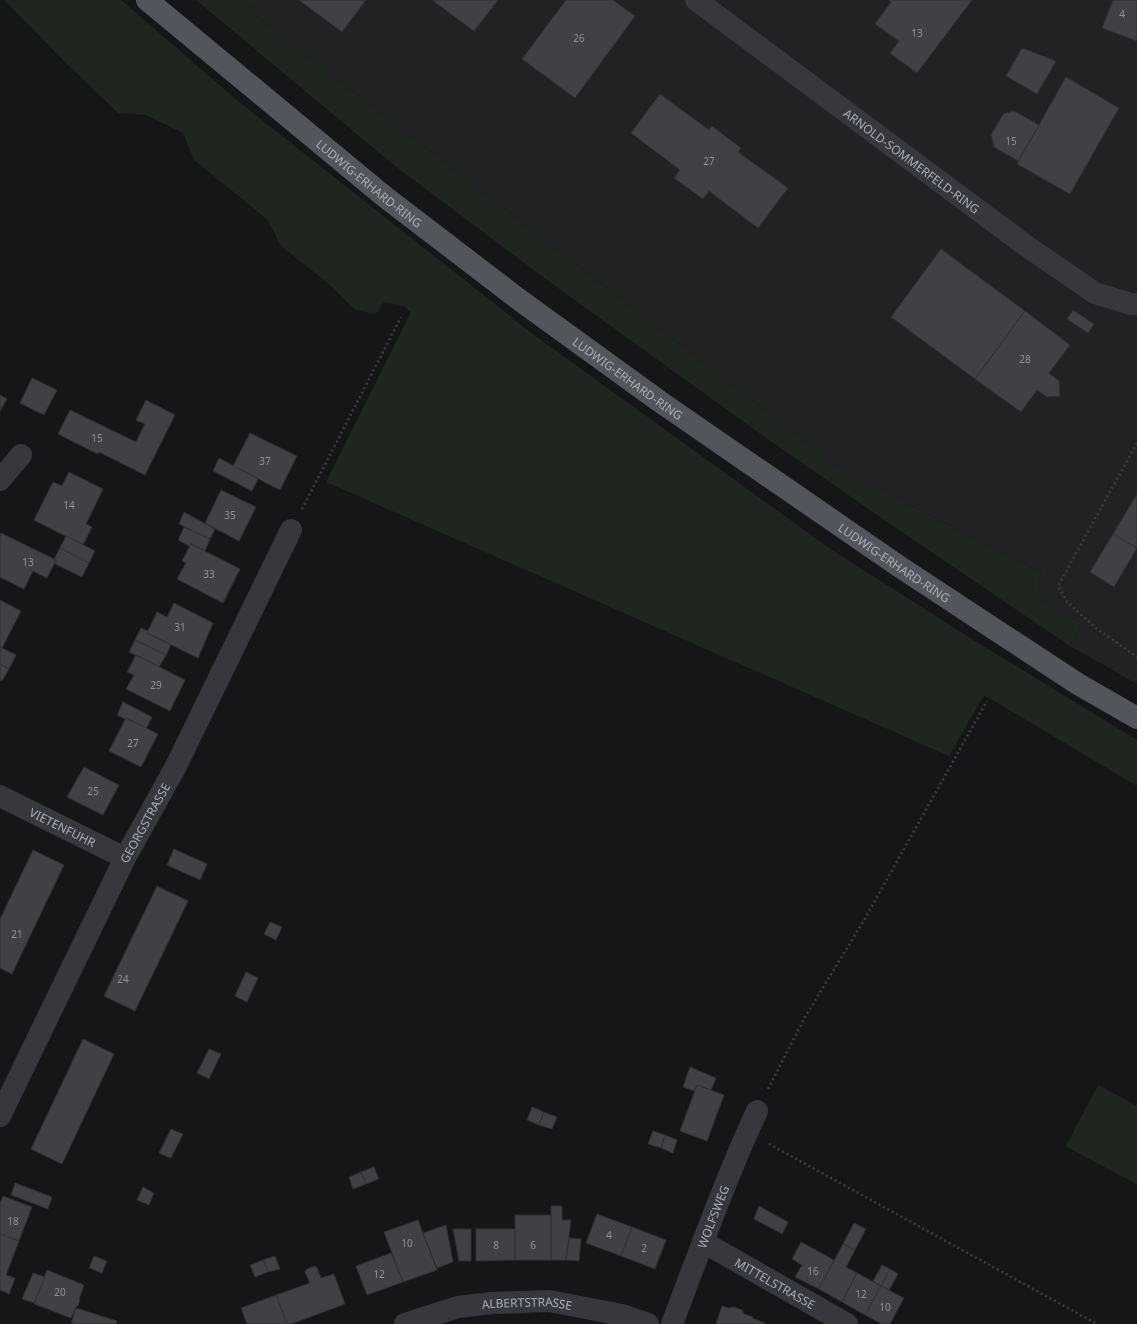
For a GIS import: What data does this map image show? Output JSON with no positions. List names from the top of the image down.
{
  "streets": {
    "main road": ["LUDWIG-ERHARD-RING"],
    "street": [
      "ARNOLD-SOMMERFELD-RING",
      "GEORGSTRASSE",
      "VIETENFUHR",
      "WOLFSWEG",
      "MITTELSTRASSE",
      "ALBERTSTRASSE"
    ]
  },
  "crossings": [
    ["GEORGSTRASSE", "VIETENFUHR"],
    ["WOLFSWEG", "MITTELSTRASSE"]
  ],
  "house_numbers": [
    "4",
    "13",
    "26",
    "15",
    "27",
    "28",
    "15",
    "37",
    "14",
    "35",
    "13",
    "33",
    "31",
    "29",
    "27",
    "25",
    "21",
    "24",
    "18",
    "4",
    "10",
    "8",
    "6",
    "2",
    "16",
    "12",
    "20",
    "12",
    "10"
  ]
}
